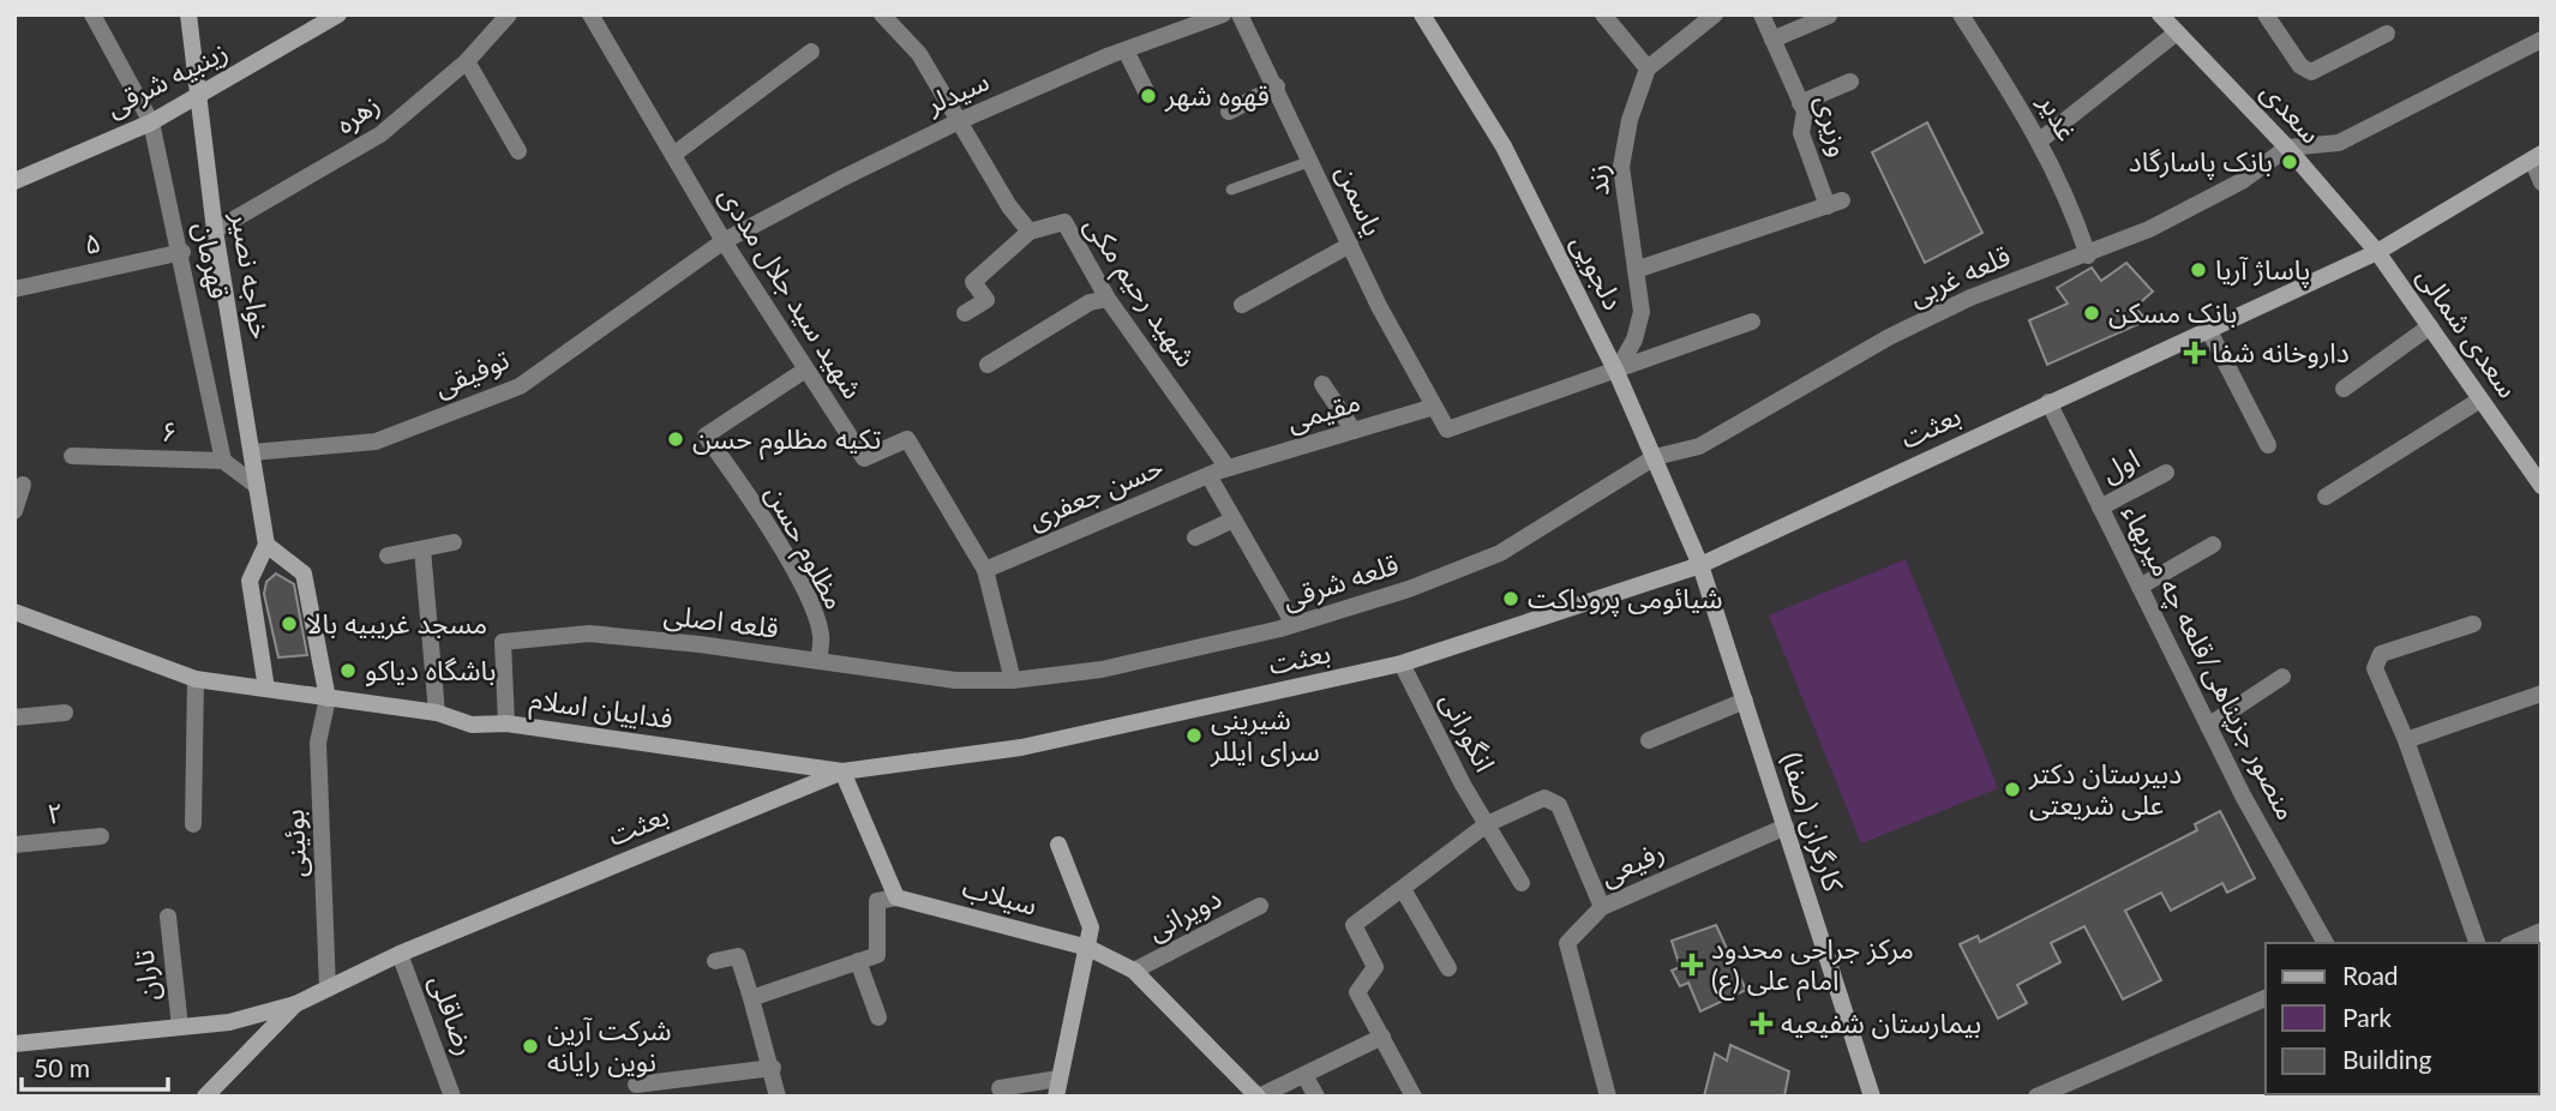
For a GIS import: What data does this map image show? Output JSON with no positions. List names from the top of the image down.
{
  "streets": {
    "main road": [
      "زینبیه شرقی",
      "سعدی",
      "دلجویی",
      "خواجه نصیر",
      "سعدی شمالی",
      "بعثت",
      "فداییان اسلام",
      "کارگران (صفا)",
      "سیلاب"
    ],
    "street": [
      "سیدلر",
      "زهره",
      "غدیر",
      "وزیری",
      "زند",
      "یاسمن",
      "۵",
      "قهرمان",
      "قلعه غربی",
      "شهید رحیم مکی",
      "شهید سید جلال مددی",
      "توفیقی",
      "مقیمی",
      "۶",
      "اول",
      "حسن جعفری",
      "مظلوم حسن",
      "قلعه شرقی",
      "قلعه اصلی",
      "منصور جزپناهی/قلعه چه میربهاء",
      "انگورانی",
      "۲",
      "بوئینی",
      "رفیعی",
      "دویرانی",
      "تاران",
      "رضاقلی"
    ]
  },
  "crossings": [
    ["زینبیه شرقی", "قهرمان"],
    ["زینبیه شرقی", "خواجه نصیر"],
    ["سیدلر", "شهید سید جلال مددی"],
    ["سیدلر", "توفیقی"],
    ["سعدی", "قلعه غربی"],
    ["سعدی", "سعدی شمالی"],
    ["سعدی", "بعثت"],
    ["زهره", "خواجه نصیر"],
    ["غدیر", "قلعه غربی"],
    ["وزیری", "زند"],
    ["زند", "دلجویی"],
    ["یاسمن", "مقیمی"],
    ["۵", "قهرمان"],
    ["قهرمان", "۶"],
    ["دلجویی", "قلعه غربی"],
    ["دلجویی", "بعثت"],
    ["دلجویی", "قلعه شرقی"],
    ["دلجویی", "کارگران (صفا)"],
    ["خواجه نصیر", "توفیقی"],
    ["قلعه غربی", "قلعه شرقی"],
    ["شهید رحیم مکی", "مقیمی"],
    ["شهید رحیم مکی", "حسن جعفری"],
    ["شهید سید جلال مددی", "توفیقی"],
    ["شهید سید جلال مددی", "حسن جعفری"],
    ["شهید سید جلال مددی", "مظلوم حسن"],
    ["شهید سید جلال مددی", "قلعه شرقی"],
    ["شهید سید جلال مددی", "قلعه اصلی"],
    ["سعدی شمالی", "بعثت"],
    ["مقیمی", "حسن جعفری"],
    ["بعثت", "منصور جزپناهی/قلعه چه میربهاء"],
    ["بعثت", "فداییان اسلام"],
    ["بعثت", "انگورانی"],
    ["بعثت", "کارگران (صفا)"],
    ["بعثت", "بوئینی"],
    ["بعثت", "تاران"],
    ["بعثت", "رضاقلی"],
    ["اول", "منصور جزپناهی/قلعه چه میربهاء"],
    ["مظلوم حسن", "قلعه اصلی"],
    ["قلعه شرقی", "قلعه اصلی"],
    ["قلعه اصلی", "فداییان اسلام"],
    ["فداییان اسلام", "بوئینی"],
    ["کارگران (صفا)", "رفیعی"],
    ["سیلاب", "دویرانی"]
  ],
  "places": {
    "other": [
      "قهوه شهر",
      "بانک پاسارگاد",
      "پاساژ آریا",
      "بانک مسکن",
      "تکیه مظلوم حسن",
      "شیائومی پروداکت",
      "مسجد غریبیه بالا",
      "باشگاه دیاکو",
      "شیرینی سرای ایللر",
      "دبیرستان دکتر علی شریعتی",
      "شرکت آرین نوین رایانه"
    ],
    "health": ["داروخانه شفا", "مرکز جراحی محدود امام علی (ع)", "بیمارستان شفیعیه"]
  },
  "legend": ["Road", "Park", "Building"],
  "scale_bar": "50 m"
}
